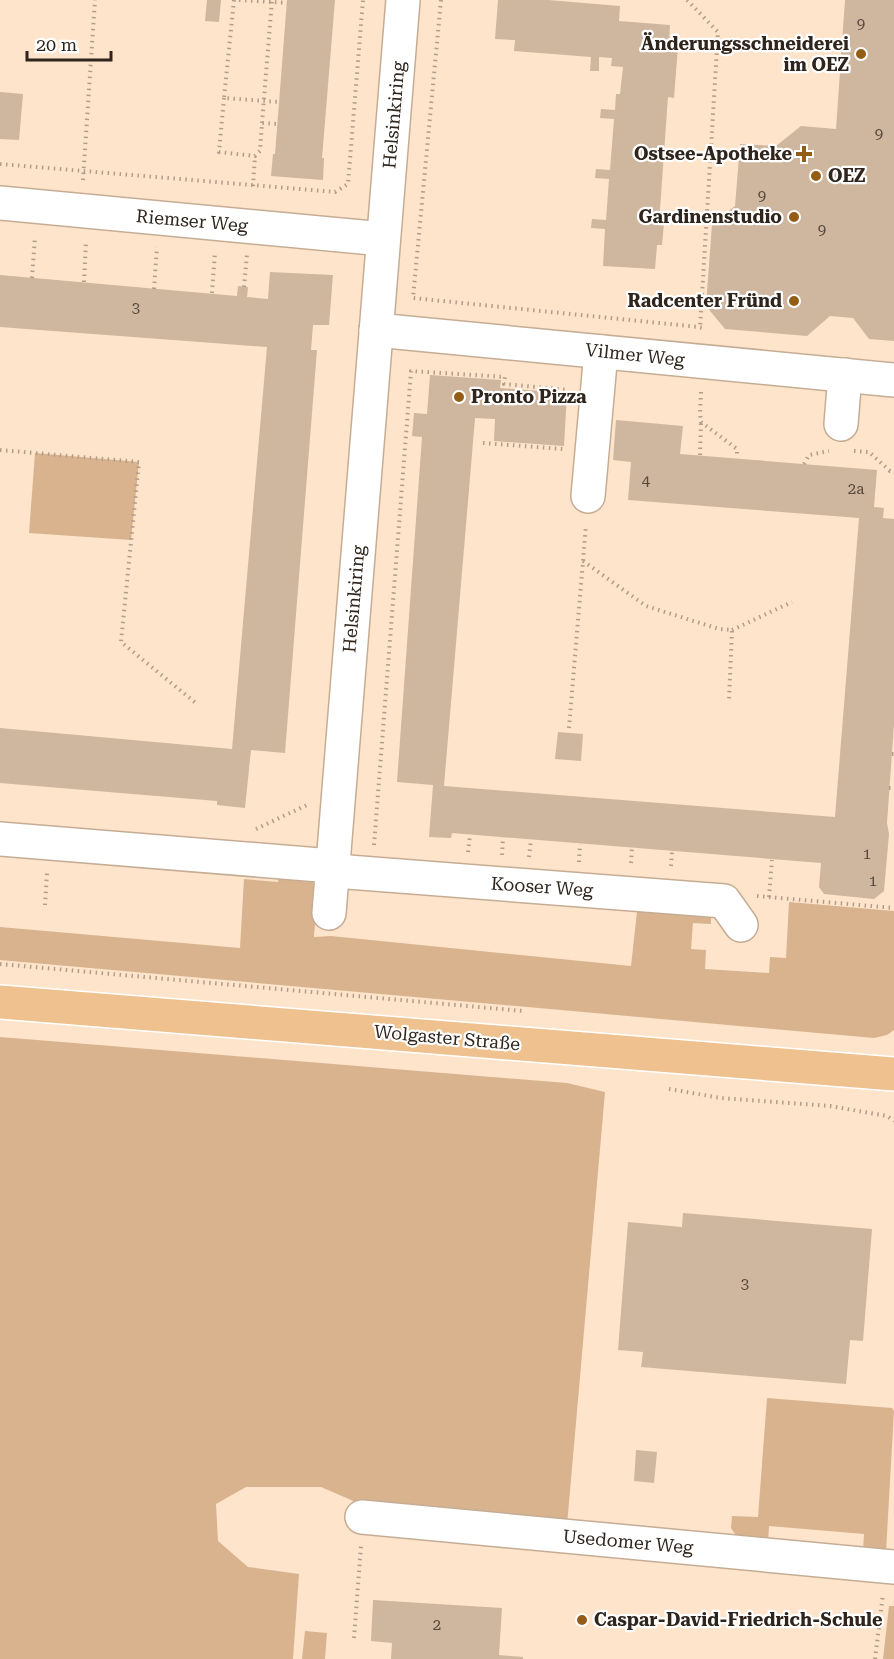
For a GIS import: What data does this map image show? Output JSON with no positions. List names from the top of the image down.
{
  "streets": {
    "main road": ["Wolgaster Straße"],
    "street": [
      "Helsinkiring",
      "Riemser Weg",
      "Vilmer Weg",
      "Kooser Weg",
      "Usedomer Weg"
    ]
  },
  "crossings": [
    ["Helsinkiring", "Riemser Weg"],
    ["Helsinkiring", "Vilmer Weg"],
    ["Helsinkiring", "Kooser Weg"]
  ],
  "places": {
    "other": [
      "Änderungsschneiderei im OEZ",
      "OEZ",
      "Gardinenstudio",
      "Radcenter Fründ",
      "Pronto Pizza",
      "Caspar-David-Friedrich-Schule"
    ],
    "health": ["Ostsee-Apotheke"]
  },
  "house_numbers": [
    "9",
    "9",
    "9",
    "9",
    "3",
    "4",
    "2a",
    "1",
    "1",
    "3",
    "2"
  ],
  "scale_bar": "20 m"
}
